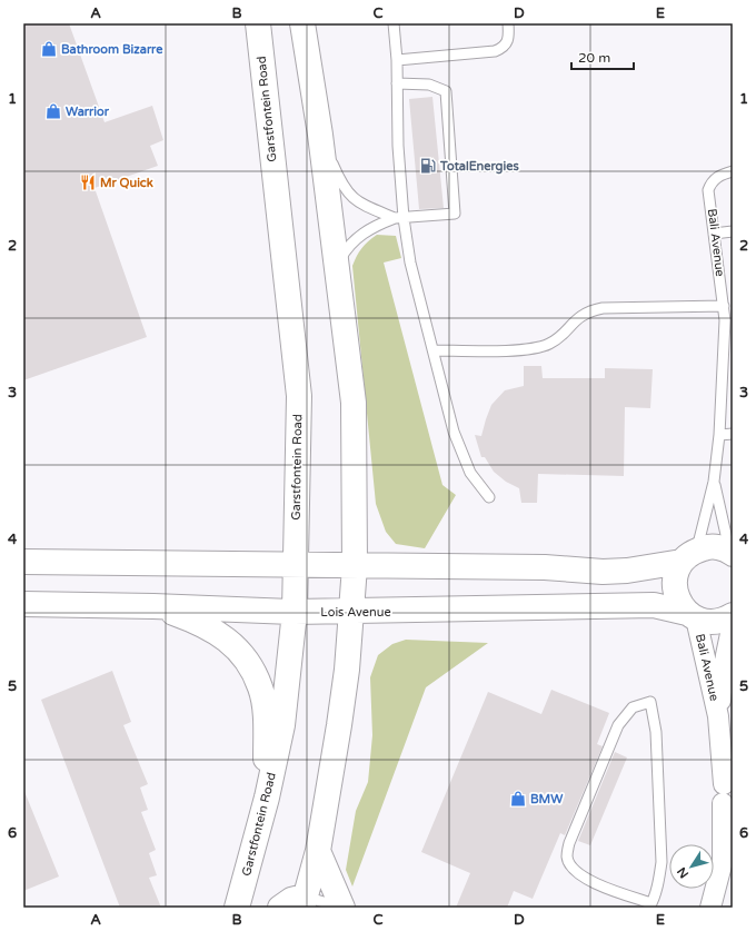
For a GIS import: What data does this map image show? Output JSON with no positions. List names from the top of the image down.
{
  "streets": {
    "main road": ["Garstfontein Road", "Lois Avenue"],
    "street": ["Bali Avenue"]
  },
  "crossings": [
    ["Garstfontein Road", "Lois Avenue"],
    ["Bali Avenue", "Lois Avenue"]
  ],
  "places": {
    "shop": ["Bathroom Bizarre", "Warrior", "BMW"],
    "fuel station": ["TotalEnergies"],
    "restaurant": ["Mr Quick"]
  },
  "scale_bar": "20 m",
  "north": "bottom left",
  "grid": {
    "columns": [
      "A",
      "B",
      "C",
      "D",
      "E"
    ],
    "rows": [
      "1",
      "2",
      "3",
      "4",
      "5",
      "6"
    ]
  }
}
